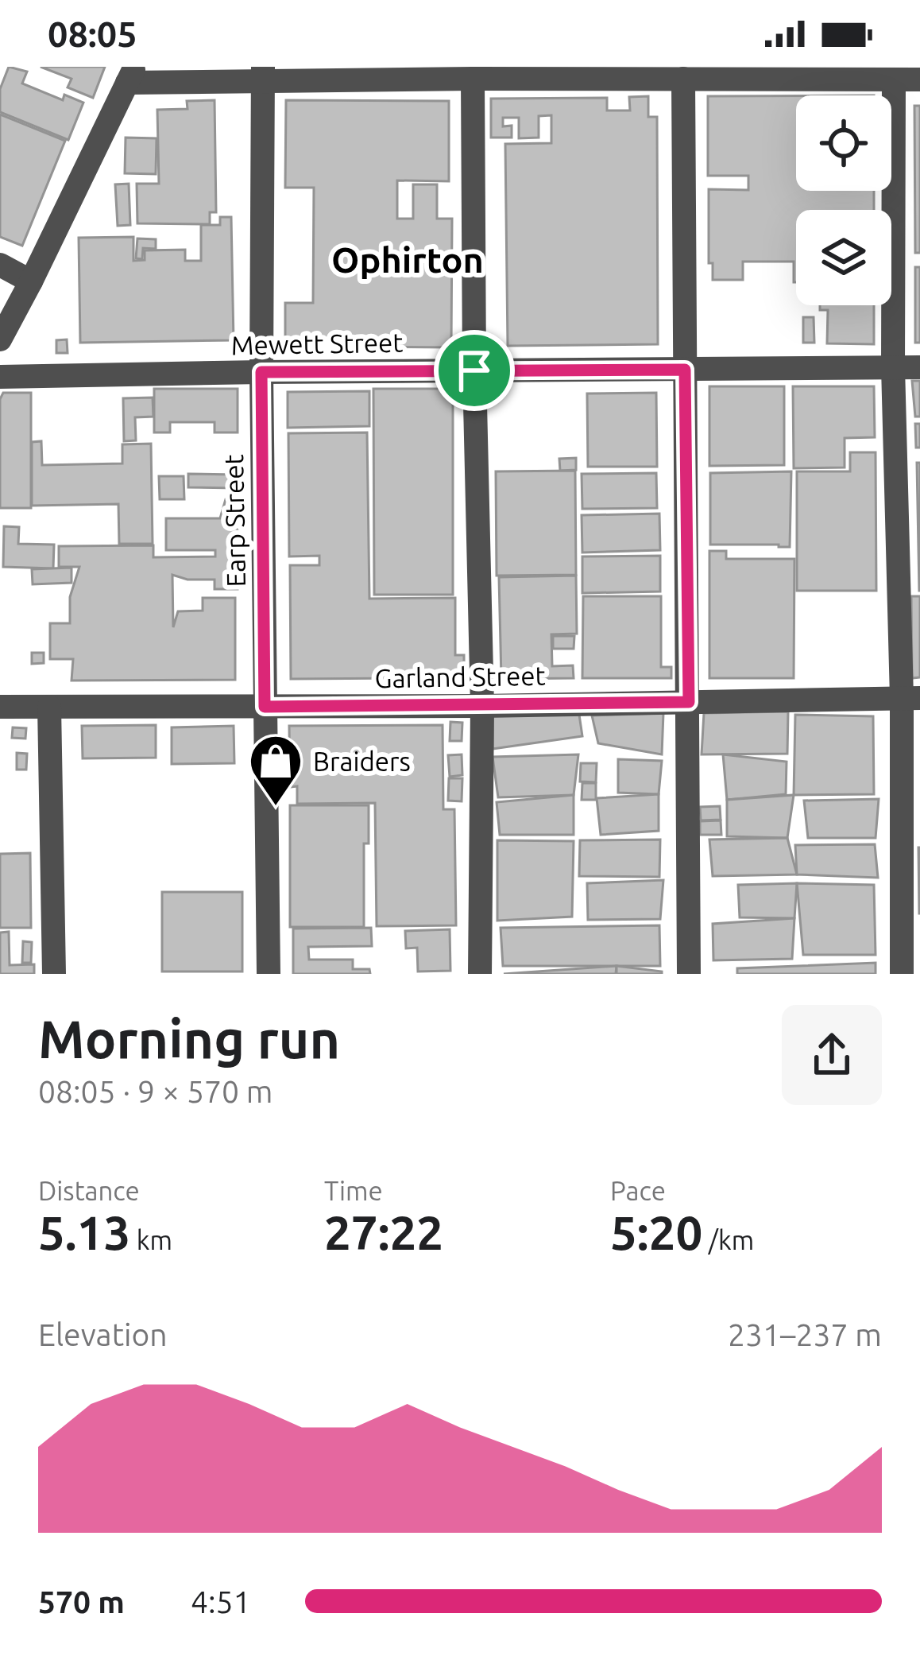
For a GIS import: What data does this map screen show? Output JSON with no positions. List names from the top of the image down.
{
  "streets": {
    "street": ["Mewett Street", "Earp Street", "Garland Street"]
  },
  "crossings": [
    ["Mewett Street", "Earp Street"],
    ["Earp Street", "Garland Street"]
  ],
  "districts": ["Ophirton"],
  "places": {
    "shop": ["Braiders"]
  },
  "page": {
    "status": "08:05",
    "heading": ["Morning run", "08:05 · 9 × 570 m"],
    "stats": [
      ["Distance", "5.13 km"],
      ["Time", "27:22"],
      ["Pace", "5:20 /km"]
    ],
    "chart": ["Elevation", "231–237 m"],
    "list": [
      {
        "name": "570 m",
        "note": "4:51"
      }
    ]
  }
}
